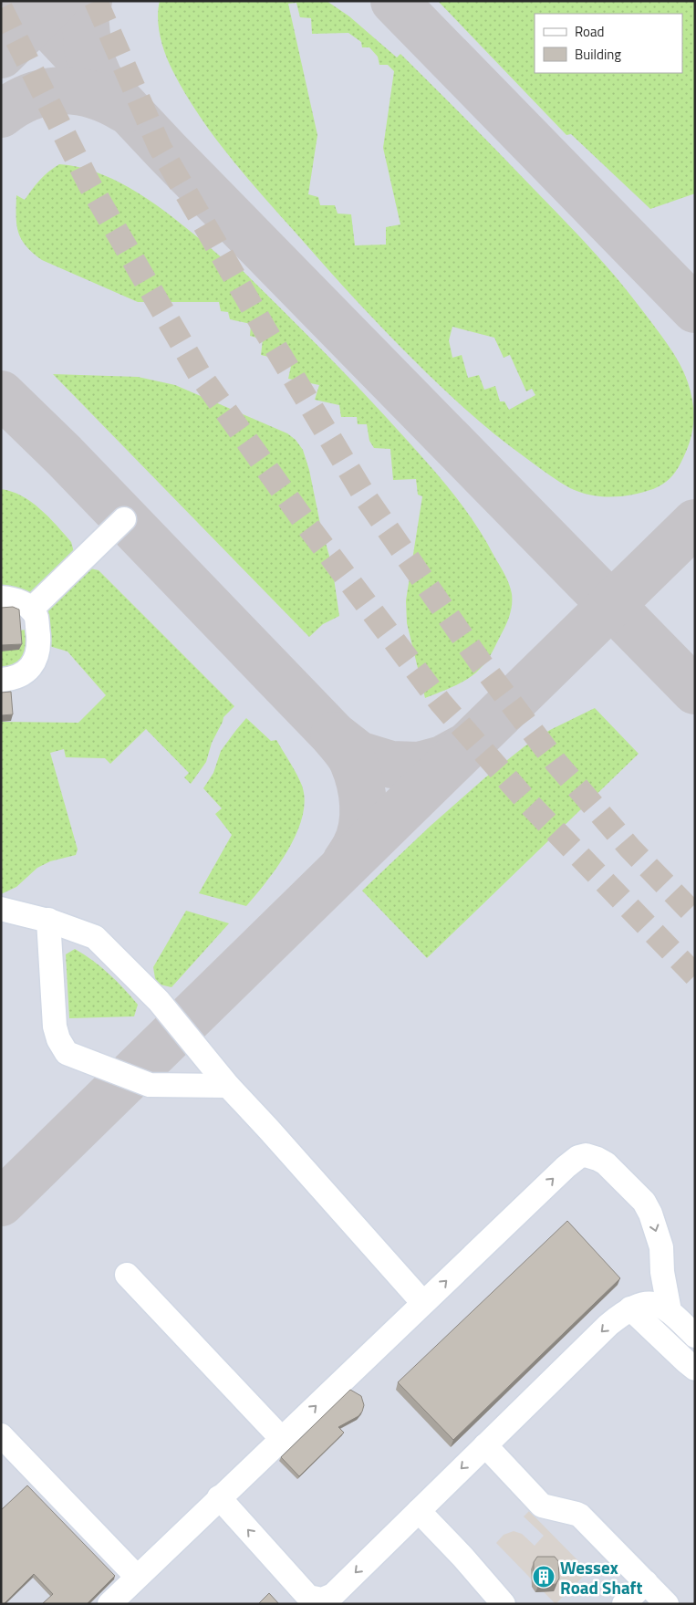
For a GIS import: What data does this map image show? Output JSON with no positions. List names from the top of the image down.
{
  "places": {
    "building": ["Wessex Road Shaft"]
  },
  "legend": ["Road", "Building"]
}
